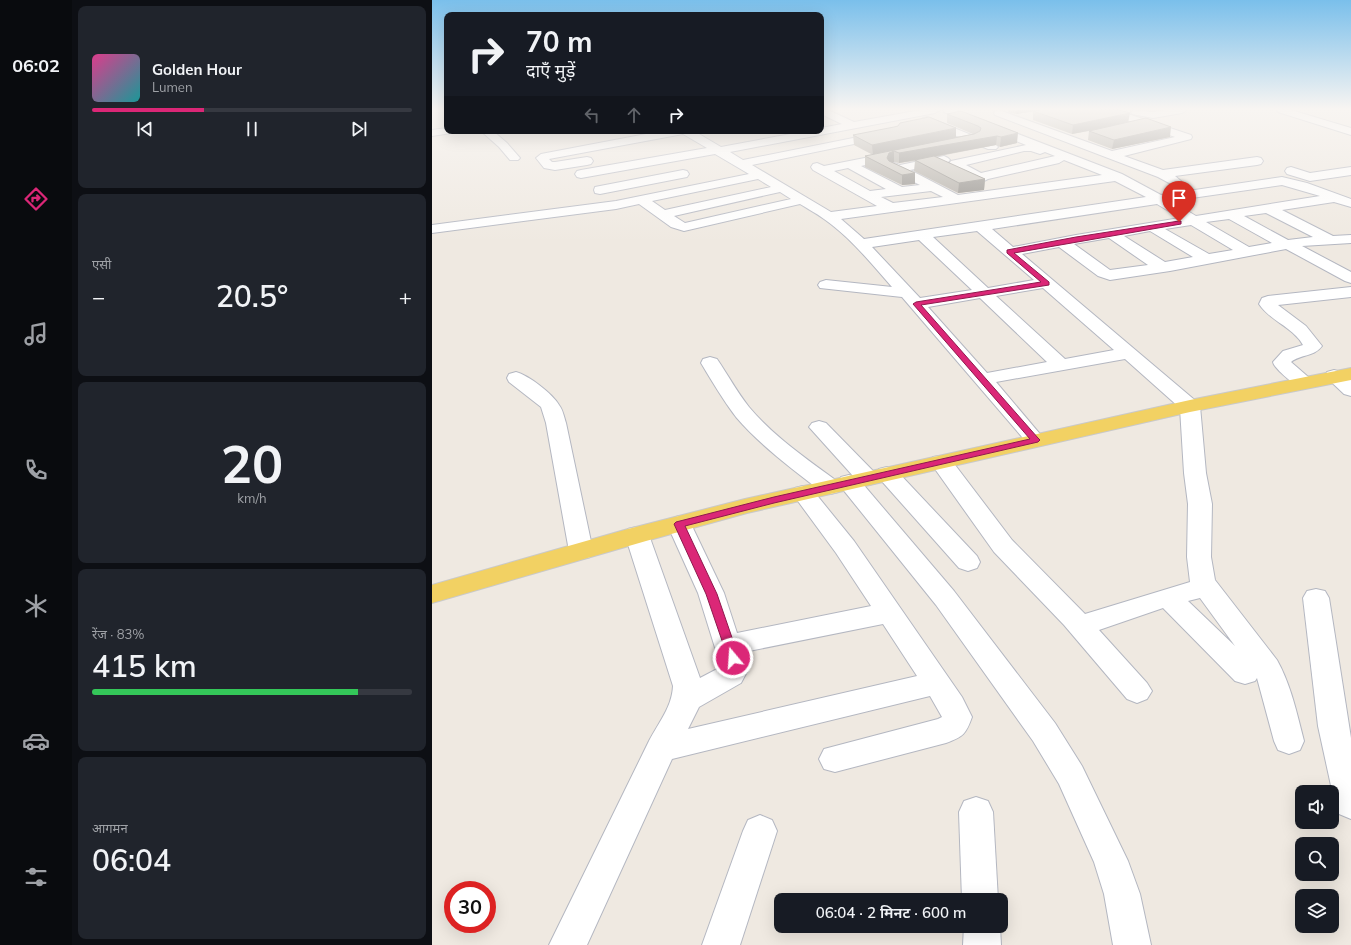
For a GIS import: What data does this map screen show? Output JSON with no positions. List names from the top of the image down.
{
  "page": {
    "tabs": "06:02",
    "turn": ["70 m", "दाएँ मुड़ें"],
    "song": ["Golden Hour", "Lumen"],
    "tile": [
      "एसी",
      ["20", "km/h"],
      ["रेंज · 83%", "415 km"],
      ["आगमन", "06:04"]
    ],
    "heat": ["−", "20.5°", "+"],
    "limit": "30",
    "trip": "06:04 · 2 मिनट · 600 m"
  }
}
